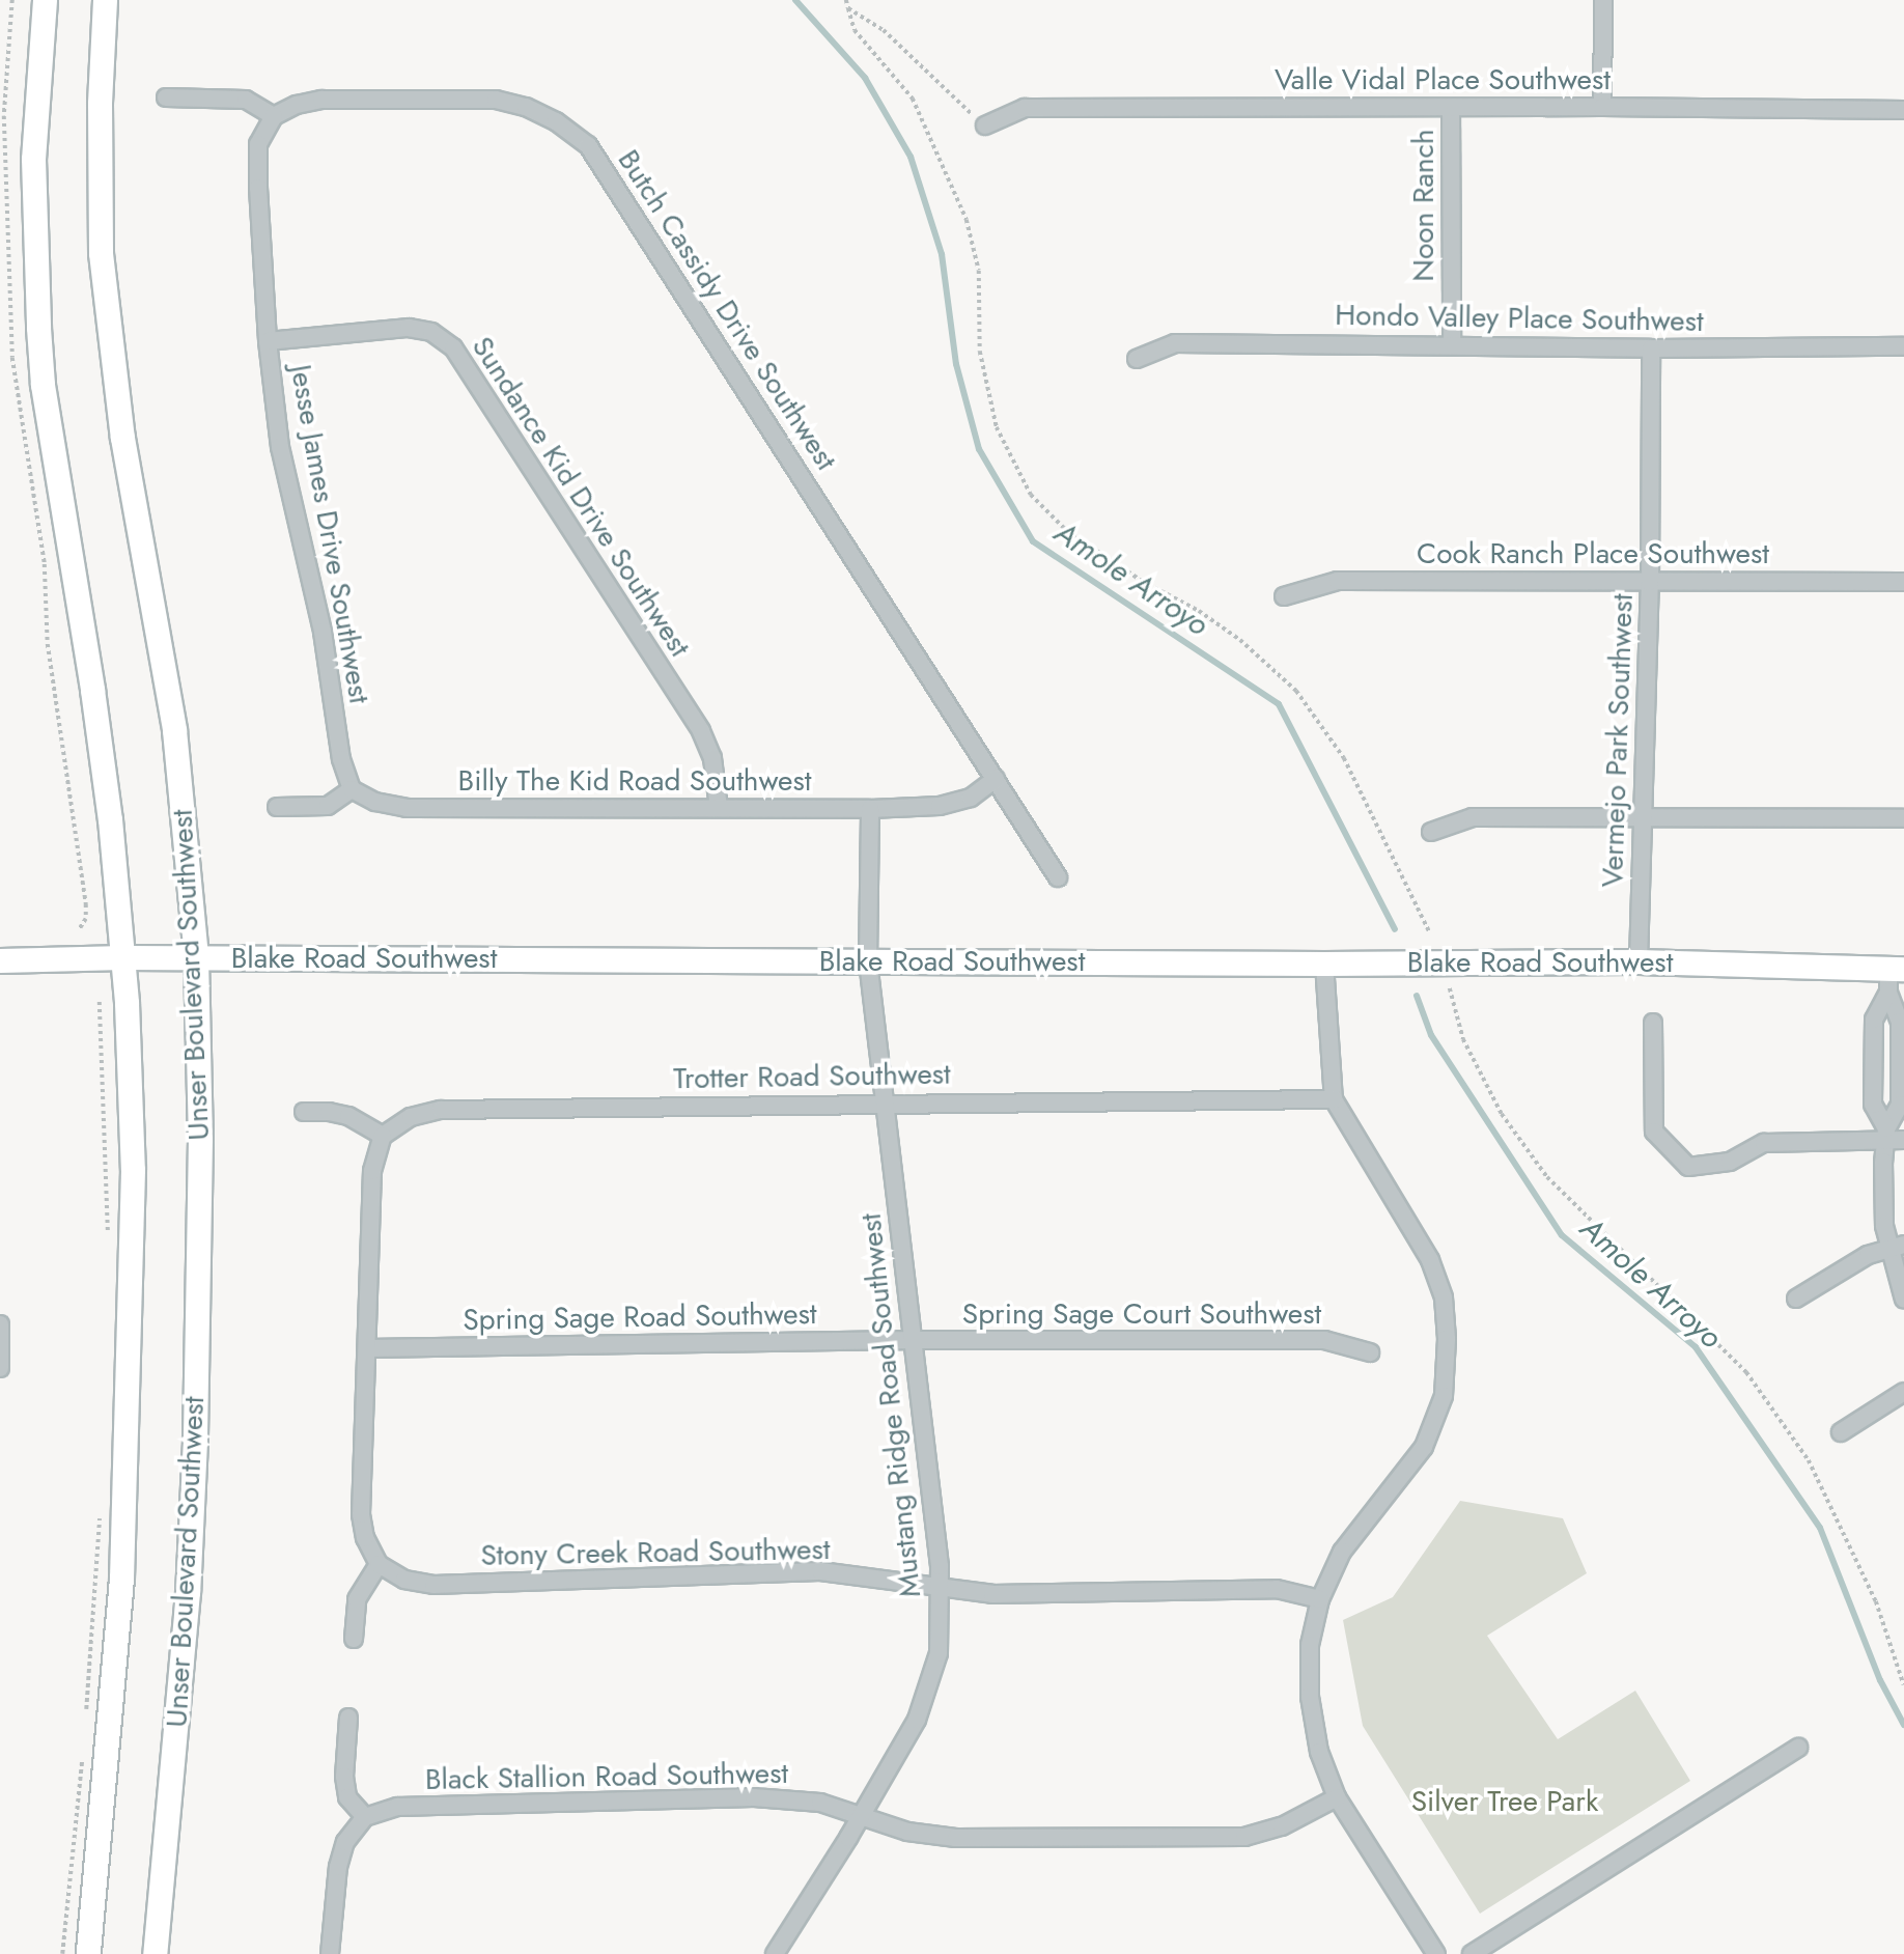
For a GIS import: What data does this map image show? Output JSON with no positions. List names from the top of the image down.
{
  "streets": {
    "main road": ["Blake Road Southwest", "Unser Boulevard Southwest"],
    "street": [
      "Valle Vidal Place Southwest",
      "Noon Ranch",
      "Butch Cassidy Drive Southwest",
      "Hondo Valley Place Southwest",
      "Sundance Kid Drive Southwest",
      "Jesse James Drive Southwest",
      "Cook Ranch Place Southwest",
      "Vermejo Park Southwest",
      "Billy The Kid Road Southwest",
      "Trotter Road Southwest",
      "Spring Sage Court Southwest",
      "Spring Sage Road Southwest",
      "Mustang Ridge Road Southwest",
      "Stony Creek Road Southwest",
      "Black Stallion Road Southwest"
    ]
  },
  "crossings": [
    ["Valle Vidal Place Southwest", "Noon Ranch"],
    ["Noon Ranch", "Hondo Valley Place Southwest"],
    ["Butch Cassidy Drive Southwest", "Jesse James Drive Southwest"],
    ["Butch Cassidy Drive Southwest", "Billy The Kid Road Southwest"],
    ["Hondo Valley Place Southwest", "Vermejo Park Southwest"],
    ["Sundance Kid Drive Southwest", "Jesse James Drive Southwest"],
    ["Sundance Kid Drive Southwest", "Billy The Kid Road Southwest"],
    ["Jesse James Drive Southwest", "Billy The Kid Road Southwest"],
    ["Cook Ranch Place Southwest", "Vermejo Park Southwest"],
    ["Vermejo Park Southwest", "Blake Road Southwest"],
    ["Billy The Kid Road Southwest", "Mustang Ridge Road Southwest"],
    ["Blake Road Southwest", "Unser Boulevard Southwest"],
    ["Blake Road Southwest", "Mustang Ridge Road Southwest"],
    ["Trotter Road Southwest", "Mustang Ridge Road Southwest"],
    ["Spring Sage Court Southwest", "Spring Sage Road Southwest"],
    ["Spring Sage Court Southwest", "Mustang Ridge Road Southwest"],
    ["Spring Sage Road Southwest", "Mustang Ridge Road Southwest"],
    ["Mustang Ridge Road Southwest", "Stony Creek Road Southwest"],
    ["Mustang Ridge Road Southwest", "Black Stallion Road Southwest"]
  ],
  "water": ["Amole Arroyo"],
  "parks": ["Silver Tree Park"]
}
